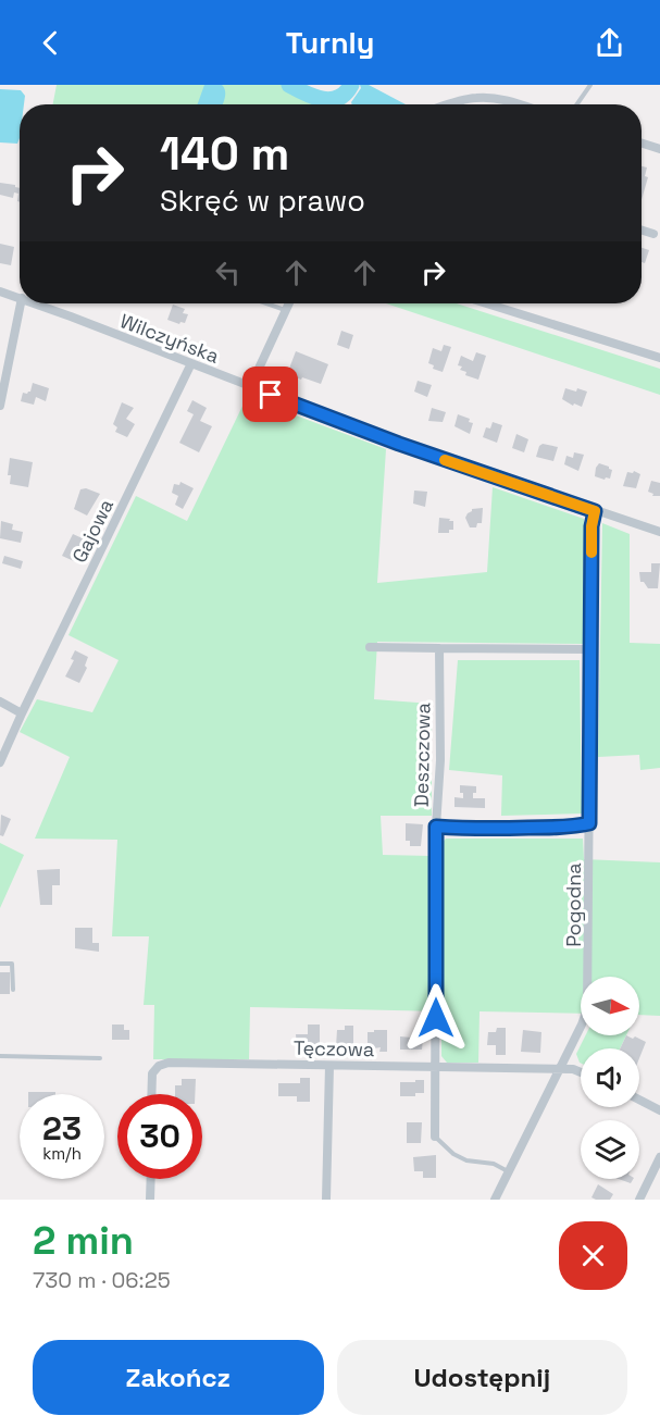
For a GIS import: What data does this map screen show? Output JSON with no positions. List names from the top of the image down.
{
  "streets": {
    "street": [
      "Wilczyńska",
      "Gajowa",
      "Deszczowa",
      "Pogodna",
      "Tęczowa"
    ]
  },
  "crossings": [
    ["Wilczyńska", "Gajowa"],
    ["Wilczyńska", "Pogodna"],
    ["Deszczowa", "Tęczowa"],
    ["Pogodna", "Tęczowa"]
  ],
  "north": "right",
  "page": {
    "header": "Turnly",
    "turn": ["140 m", "Skręć w prawo"],
    "speed": "23 km/h",
    "limit": "30",
    "heading": ["2 min", "730 m · 06:25"],
    "buttons": ["Zakończ", "Udostępnij"]
  }
}
